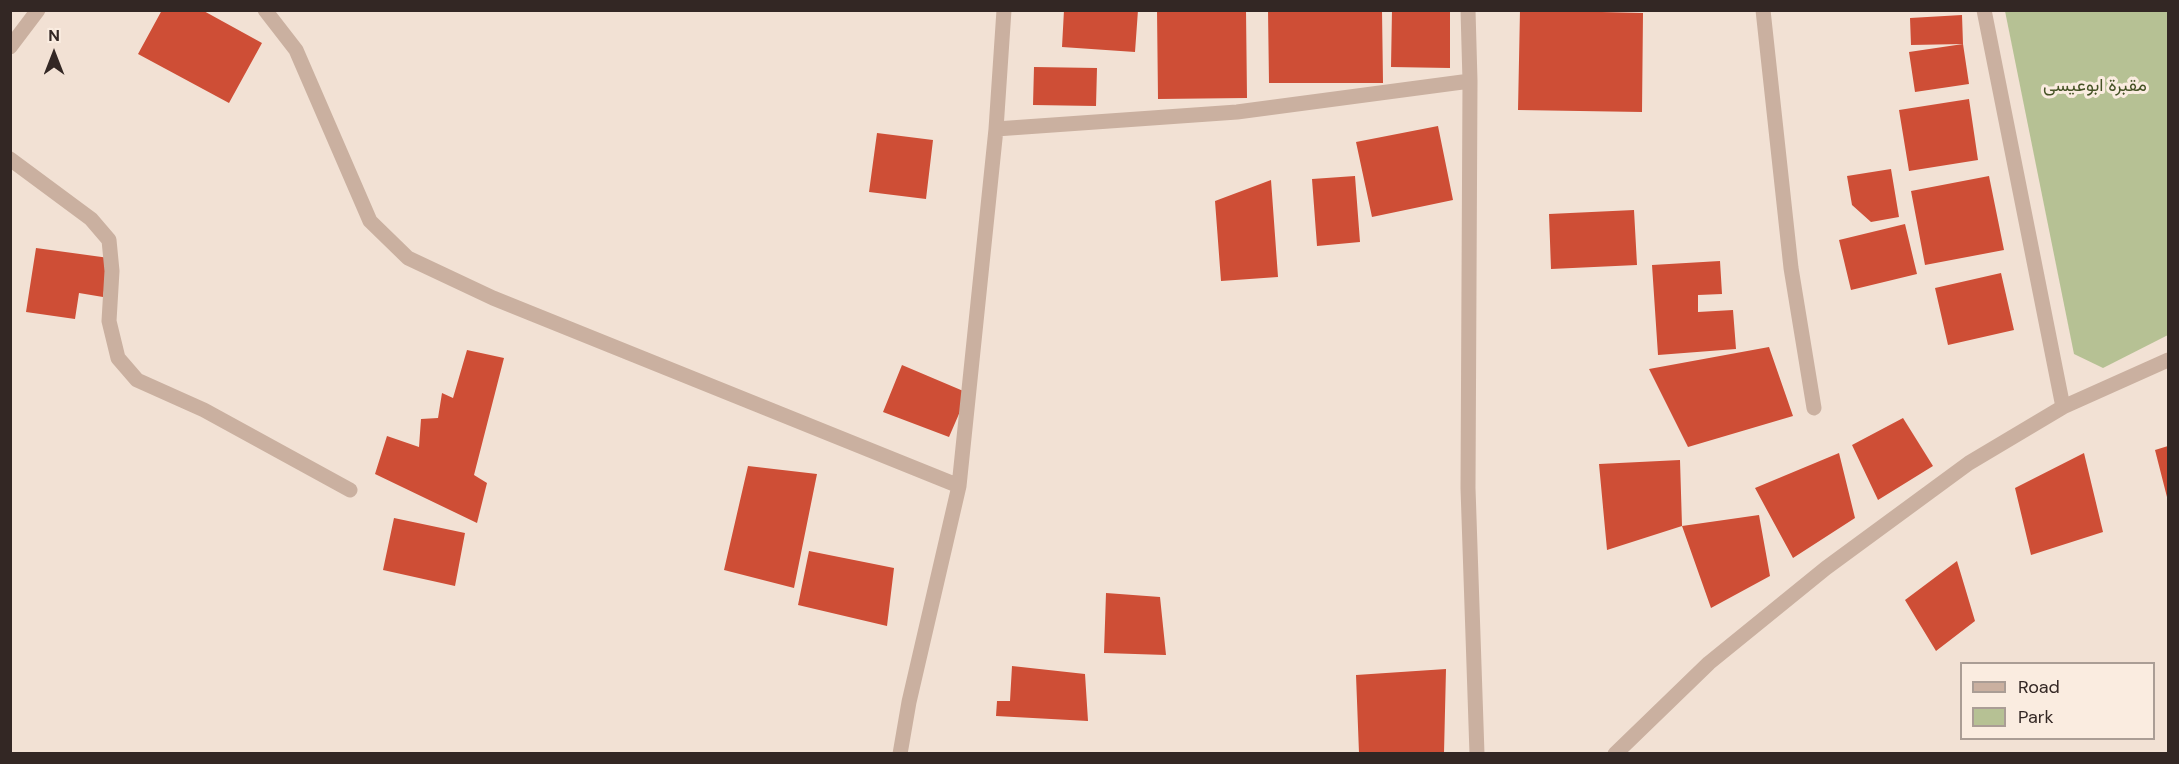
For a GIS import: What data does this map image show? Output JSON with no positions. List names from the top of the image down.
{
  "parks": ["مقبرة ابوعيسى"],
  "legend": ["Road", "Park"],
  "north": "top"
}
